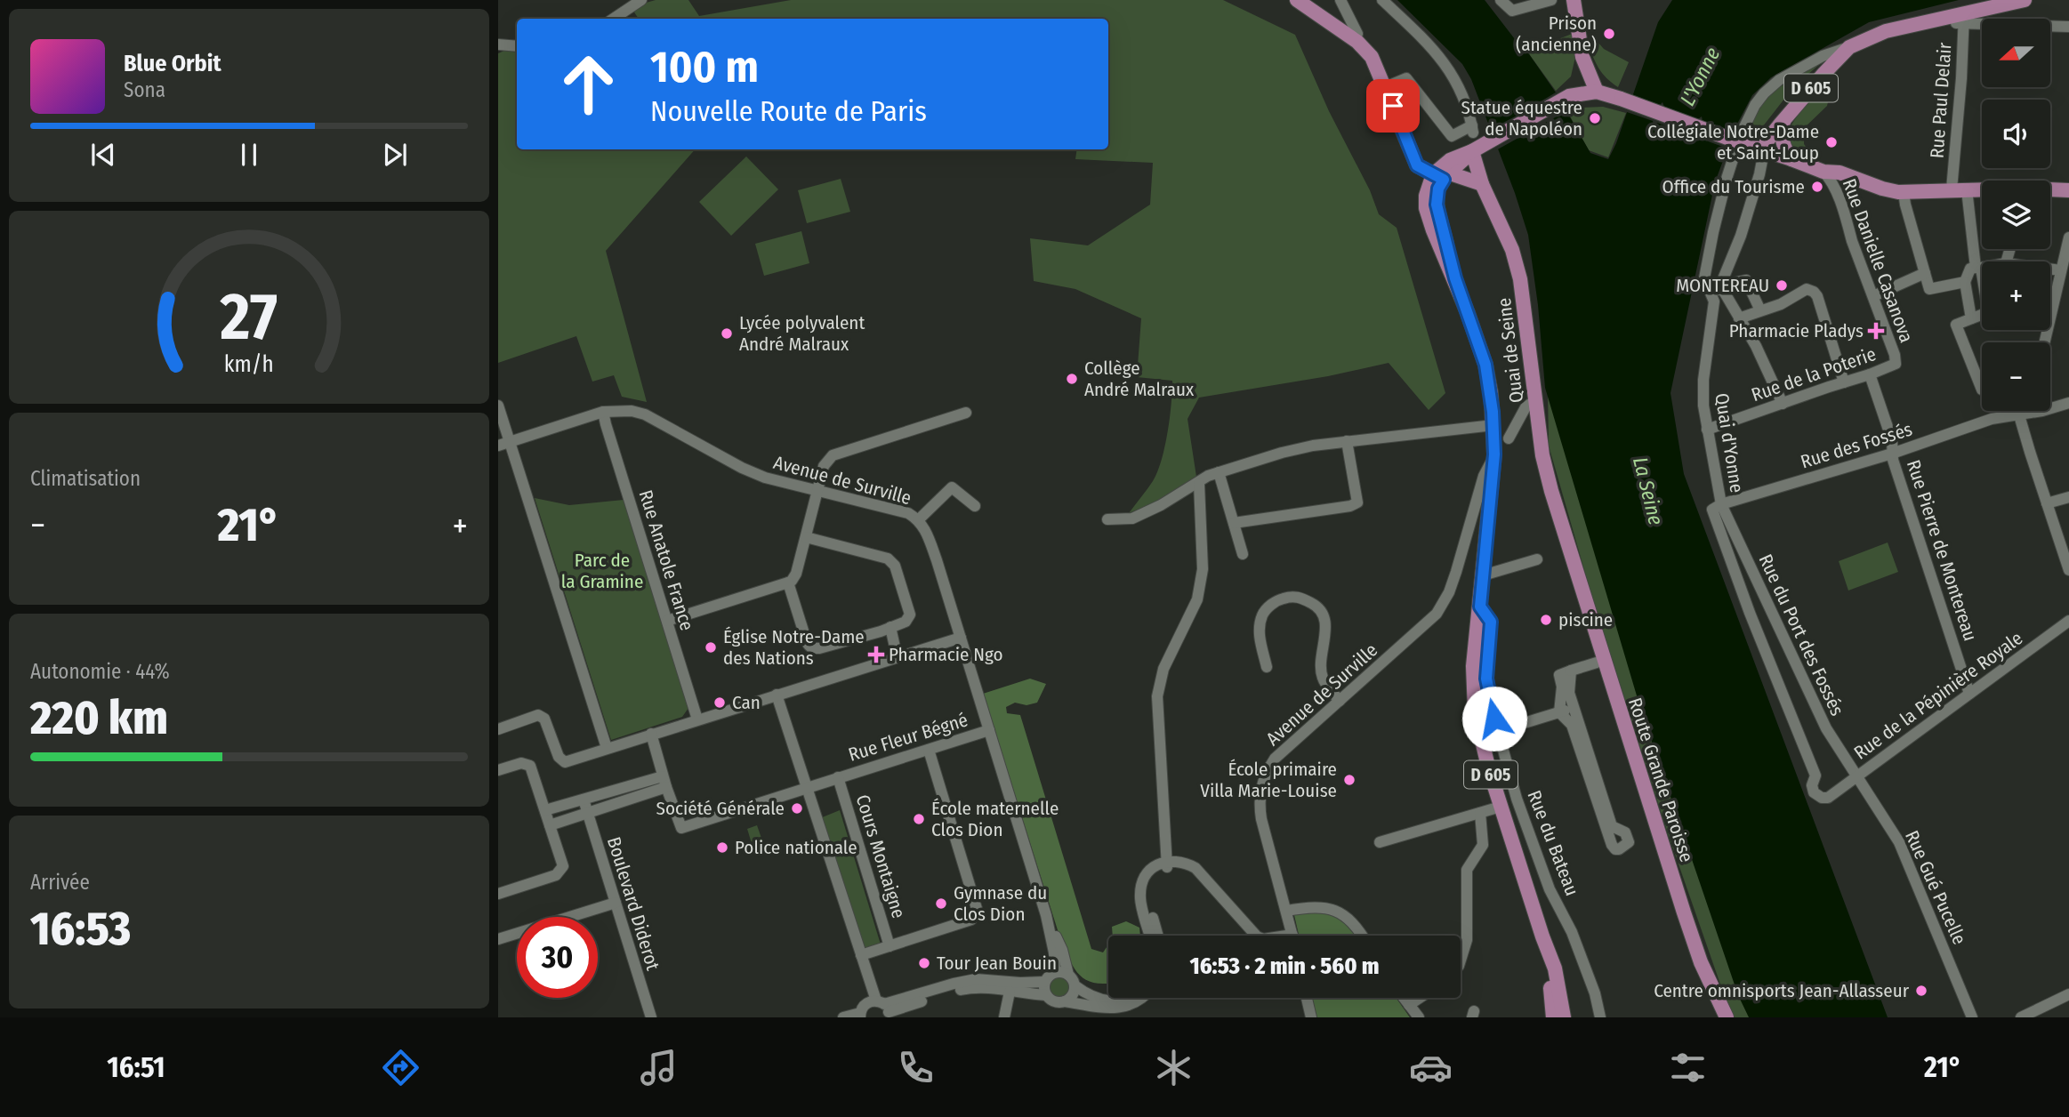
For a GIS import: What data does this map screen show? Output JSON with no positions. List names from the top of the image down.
{
  "streets": {
    "main road": ["D 605", "Quai de Seine", "Route Grande Paroisse"],
    "street": [
      "Rue Paul Delair",
      "Rue Danielle Casanova",
      "Rue de la Poterie",
      "Quai d'Yonne",
      "Rue des Fossés",
      "Avenue de Surville",
      "Rue Pierre de Montereau",
      "Rue Anatole France",
      "Rue du Port des Fossés",
      "Rue de la Pépinière Royale",
      "Rue Fleur Bégné",
      "Rue du Bateau",
      "Cours Montaigne",
      "Rue Gué Pucelle",
      "Boulevard Diderot"
    ]
  },
  "crossings": [
    ["D 605", "Rue Paul Delair"],
    ["D 605", "Quai d'Yonne"],
    ["D 605", "Avenue de Surville"],
    ["D 605", "Rue du Bateau"],
    ["Rue Danielle Casanova", "Rue de la Poterie"],
    ["Quai de Seine", "Route Grande Paroisse"],
    ["Rue de la Poterie", "Quai d'Yonne"],
    ["Rue de la Poterie", "Rue Pierre de Montereau"],
    ["Quai d'Yonne", "Rue des Fossés"],
    ["Quai d'Yonne", "Rue du Port des Fossés"],
    ["Quai d'Yonne", "Rue de la Pépinière Royale"],
    ["Rue des Fossés", "Rue Pierre de Montereau"],
    ["Rue des Fossés", "Rue du Port des Fossés"],
    ["Avenue de Surville", "Rue Anatole France"],
    ["Avenue de Surville", "Rue Fleur Bégné"],
    ["Rue Pierre de Montereau", "Rue de la Pépinière Royale"],
    ["Rue du Port des Fossés", "Rue de la Pépinière Royale"],
    ["Rue du Port des Fossés", "Rue Gué Pucelle"],
    ["Rue de la Pépinière Royale", "Rue Gué Pucelle"],
    ["Rue Fleur Bégné", "Cours Montaigne"]
  ],
  "water": ["L'Yonne", "La Seine"],
  "parks": ["Parc de la Gramine"],
  "places": {
    "other": [
      "Prison (ancienne)",
      "Statue équestre de Napoléon",
      "Collégiale Notre-Dame et Saint-Loup",
      "Office du Tourisme",
      "MONTEREAU",
      "Lycée polyvalent André Malraux",
      "Collège André Malraux",
      "piscine",
      "Église Notre-Dame des Nations",
      "Can",
      "École primaire Villa Marie-Louise",
      "Société Générale",
      "École maternelle Clos Dion",
      "Police nationale",
      "Gymnase du Clos Dion",
      "Tour Jean Bouin",
      "Centre omnisports Jean-Allasseur"
    ],
    "health": ["Pharmacie Pladys", "Pharmacie Ngo"]
  },
  "north": "left",
  "page": {
    "map_buttons": ["+", "−"],
    "turn": ["100 m", "Nouvelle Route de Paris"],
    "song": ["Blue Orbit", "Sona"],
    "tile": [
      "Climatisation",
      ["Autonomie · 44%", "220 km"],
      ["Arrivée", "16:53"]
    ],
    "heat": ["−", "21°", "+"],
    "limit": "30",
    "trip": "16:53 · 2 min · 560 m",
    "tabs": ["16:51", "21°"],
    "gauge": ["27", "km/h"]
  }
}
